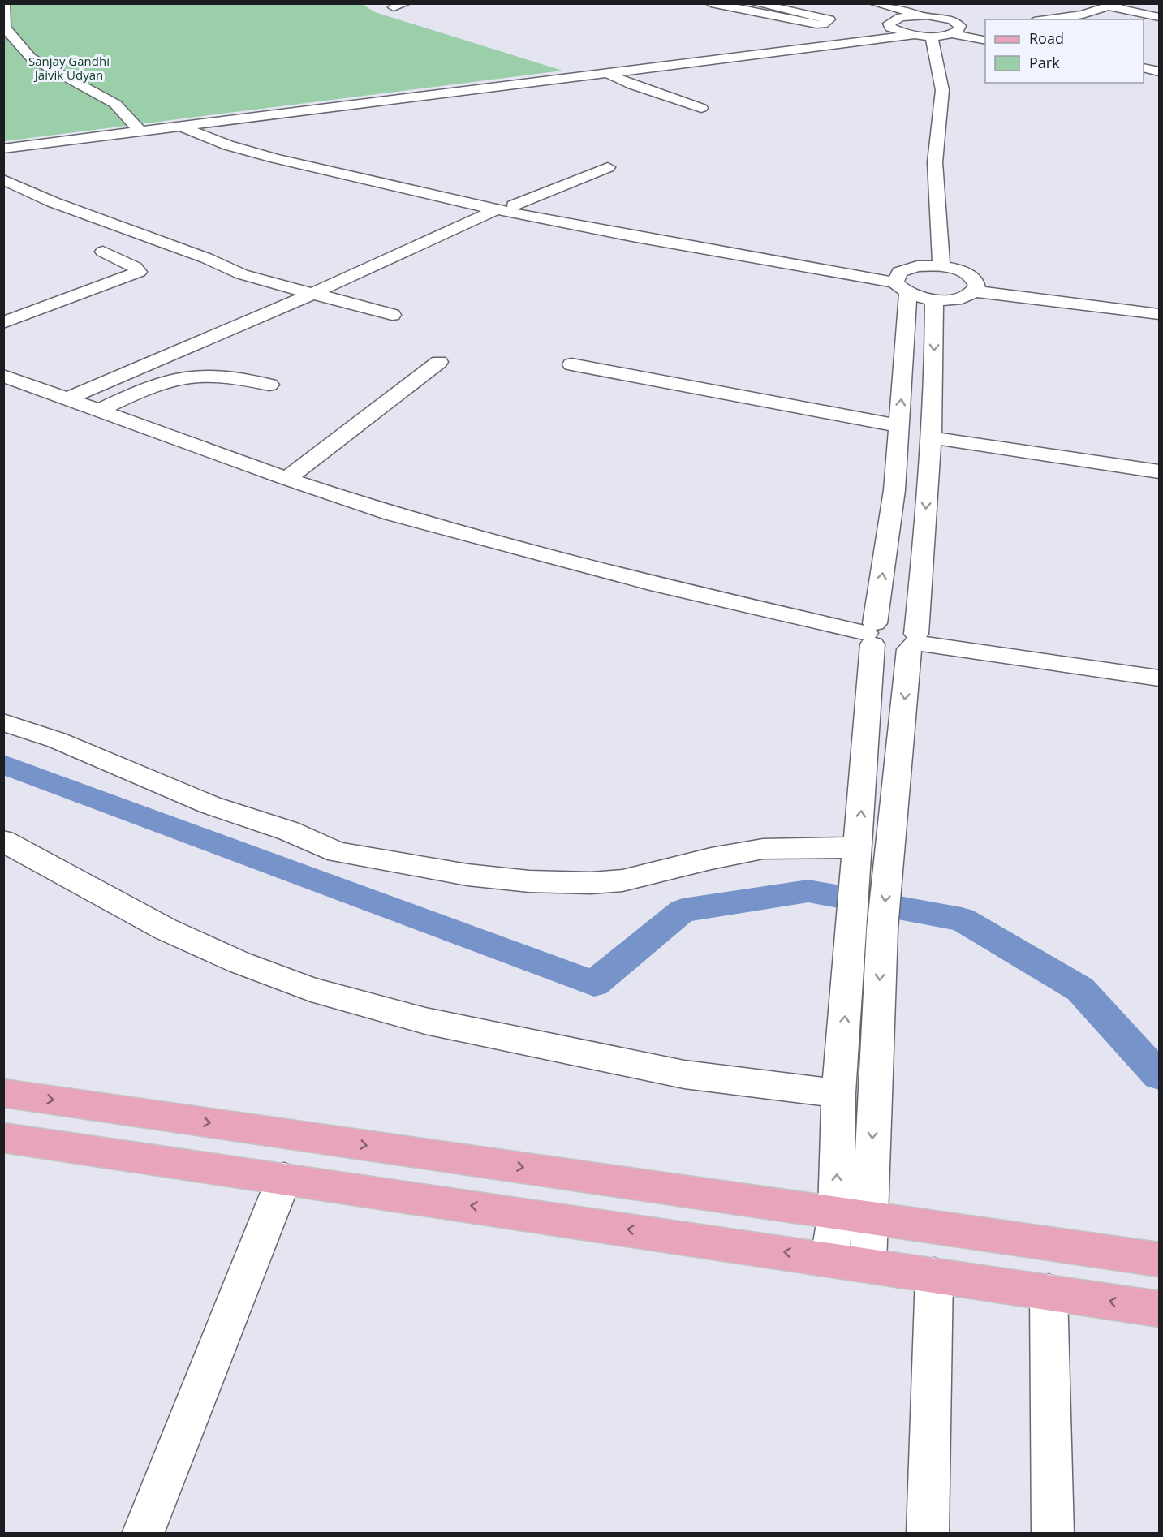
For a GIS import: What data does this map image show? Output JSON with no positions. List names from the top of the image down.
{
  "parks": ["Sanjay Gandhi Jaivik Udyan"],
  "legend": ["Road", "Park"]
}
